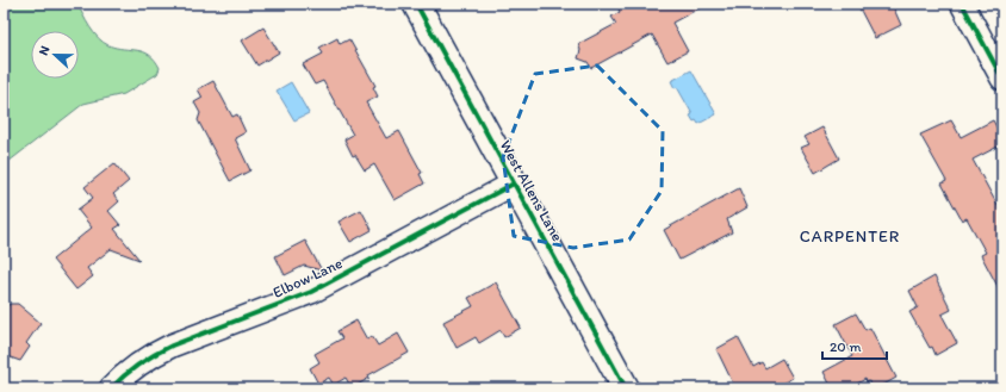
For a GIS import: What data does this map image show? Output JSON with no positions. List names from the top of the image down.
{
  "streets": {
    "street": ["West Allens Lane", "Elbow Lane"]
  },
  "crossings": [
    ["West Allens Lane", "Elbow Lane"]
  ],
  "districts": ["CARPENTER"],
  "scale_bar": "20 m",
  "north": "left"
}
